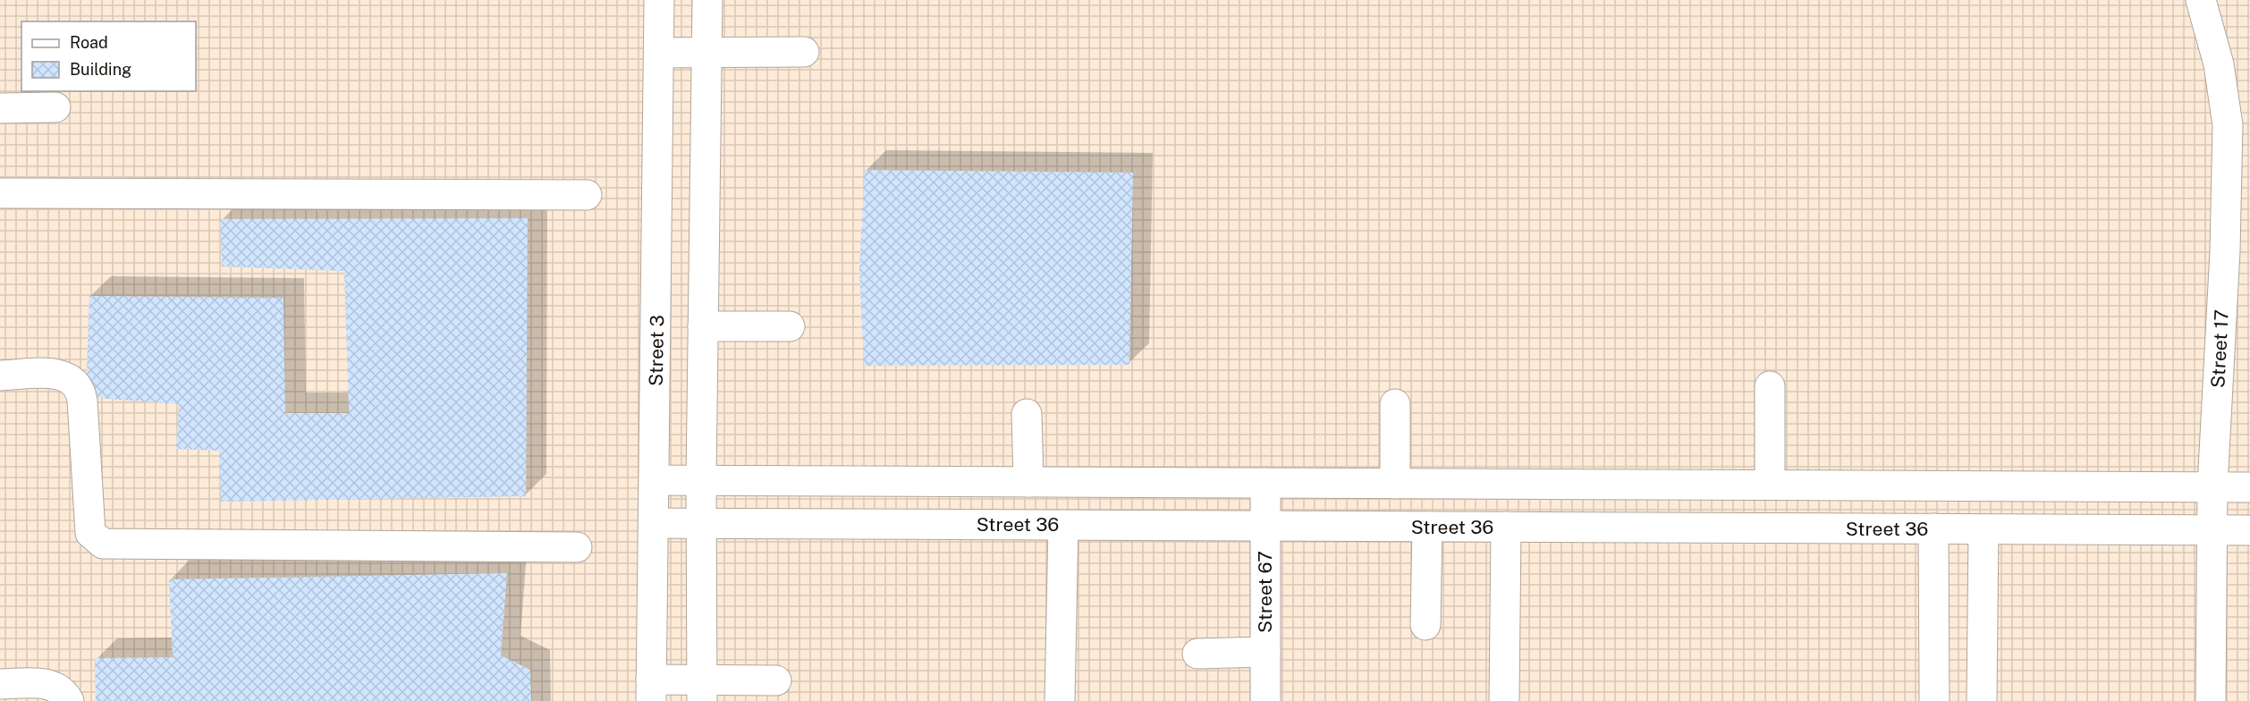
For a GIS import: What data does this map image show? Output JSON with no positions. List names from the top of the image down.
{
  "streets": {
    "street": [
      "Street 17",
      "Street 3",
      "Street 36",
      "Street 67"
    ]
  },
  "crossings": [
    ["Street 17", "Street 36"],
    ["Street 3", "Street 36"],
    ["Street 36", "Street 67"]
  ],
  "legend": ["Road", "Building"]
}
